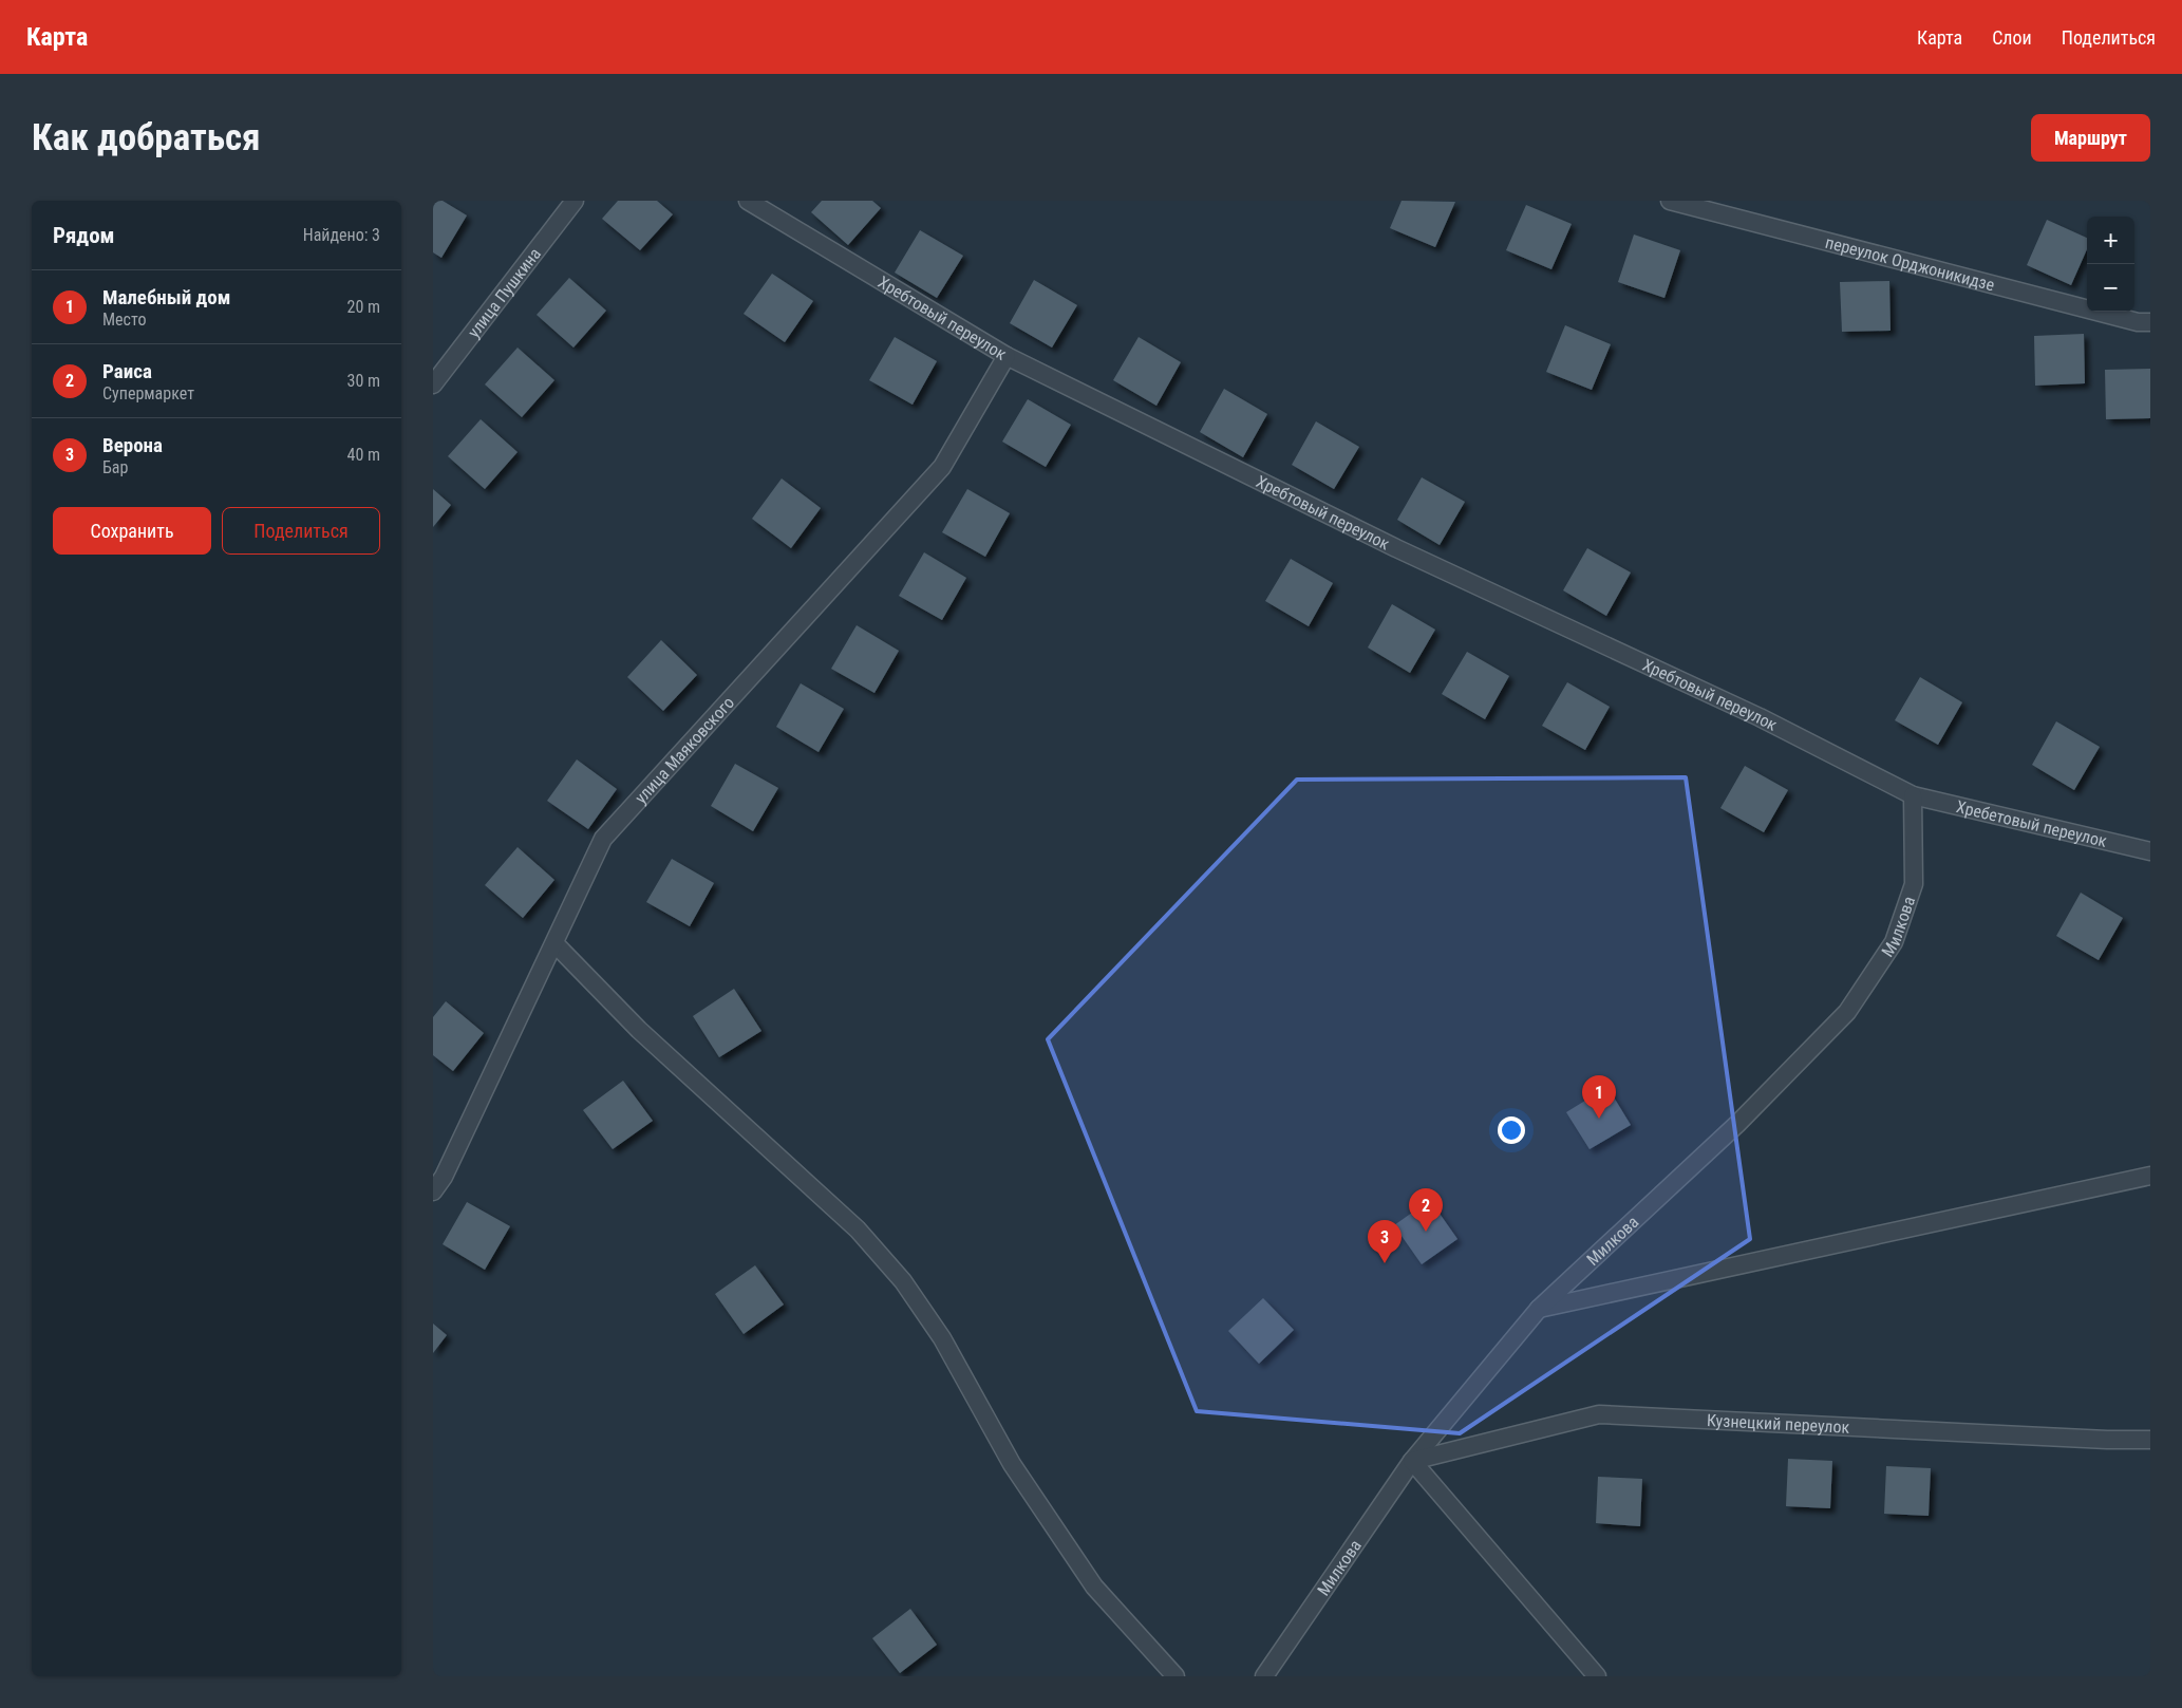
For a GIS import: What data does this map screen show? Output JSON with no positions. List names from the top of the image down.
{
  "streets": {
    "lane": [
      "переулок Орджоникидзе",
      "улица Пушкина",
      "Хребтовый переулок",
      "улица Маяковского",
      "Хребетовый переулок",
      "Милкова",
      "Кузнецкий переулок"
    ]
  },
  "crossings": [
    ["Хребтовый переулок", "улица Маяковского"],
    ["Хребтовый переулок", "Хребетовый переулок"],
    ["Хребтовый переулок", "Милкова"],
    ["Хребетовый переулок", "Милкова"],
    ["Милкова", "Кузнецкий переулок"]
  ],
  "page": {
    "header": "Карта",
    "nav": ["Карта", "Слои", "Поделиться"],
    "buttons": [
      "Маршрут",
      ["Сохранить", "Поделиться"]
    ],
    "title": "Как добраться",
    "heading": ["Рядом", "Найдено: 3"],
    "map_buttons": ["+", "−"],
    "list": [
      {
        "mark": "1",
        "name": "Малебный дом",
        "note": "Место",
        "value": "20 m"
      },
      {
        "mark": "2",
        "name": "Раиса",
        "note": "Супермаркет",
        "value": "30 m"
      },
      {
        "mark": "3",
        "name": "Верона",
        "note": "Бар",
        "value": "40 m"
      }
    ],
    "pins": ["1", "2", "3"]
  }
}
